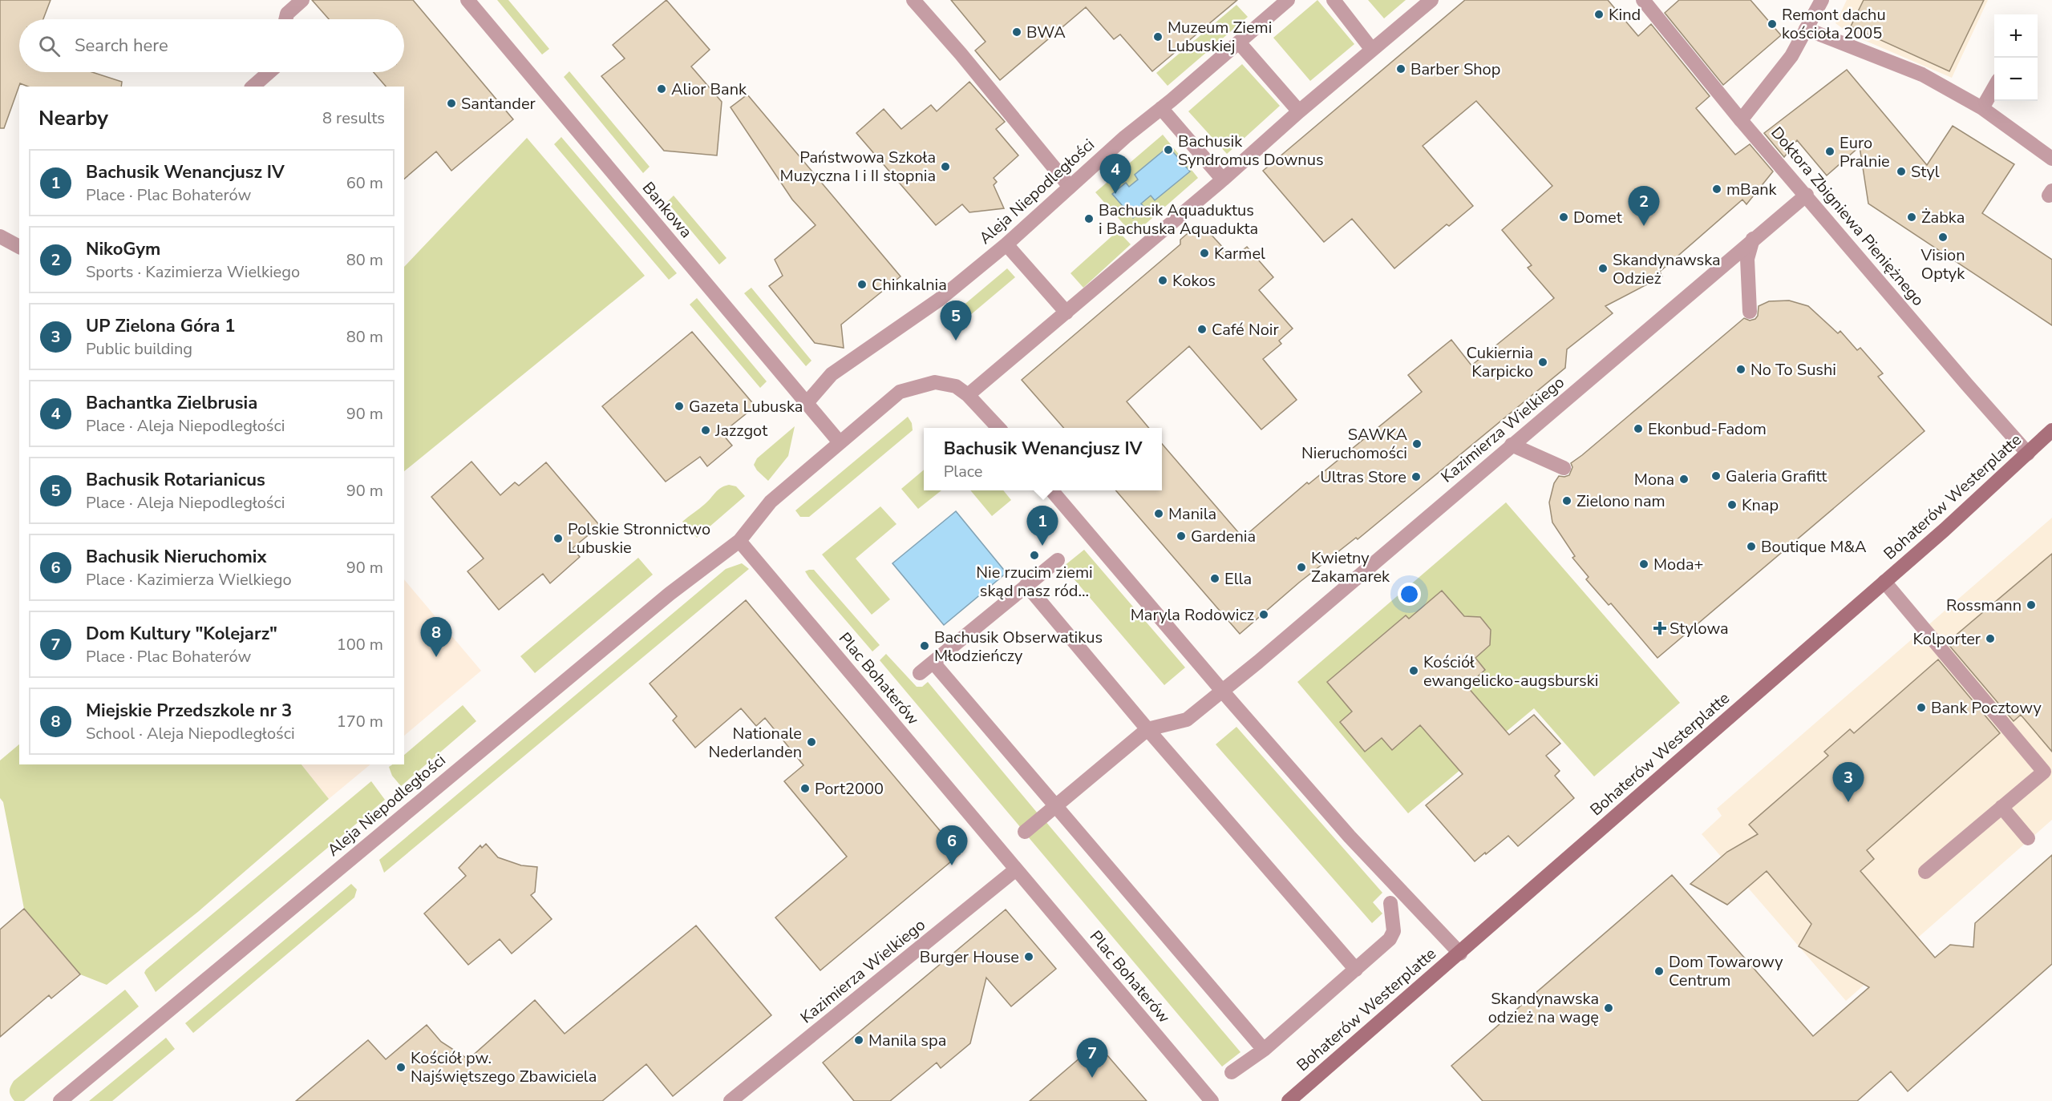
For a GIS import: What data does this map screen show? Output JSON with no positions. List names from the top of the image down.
{
  "streets": {
    "street": [
      "Aleja Niepodległości",
      "Bankowa",
      "Doktora Zbigniewa Pieniężnego",
      "Kazimierza Wielkiego",
      "Bohaterów Westerplatte",
      "Plac Bohaterów"
    ]
  },
  "crossings": [
    ["Aleja Niepodległości", "Bankowa"],
    ["Aleja Niepodległości", "Plac Bohaterów"],
    ["Doktora Zbigniewa Pieniężnego", "Kazimierza Wielkiego"],
    ["Doktora Zbigniewa Pieniężnego", "Bohaterów Westerplatte"],
    ["Kazimierza Wielkiego", "Plac Bohaterów"]
  ],
  "places": {
    "other": [
      "Kind",
      "Remont dachu kościoła 2005",
      "BWA",
      "Muzeum Ziemi Lubuskiej",
      "Barber Shop",
      "Alior Bank",
      "Santander",
      "Bachusik Syndromus Downus",
      "Euro Pralnie",
      "Państwowa Szkoła Muzyczna I i II stopnia",
      "Styl",
      "mBank",
      "Domet",
      "Żabka",
      "Bachusik Aquaduktus i Bachuska Aquadukta",
      "Vision Optyk",
      "Karmel",
      "Skandynawska Odzież",
      "Kokos",
      "Chinkalnia",
      "Café Noir",
      "Cukiernia Karpicko",
      "No To Sushi",
      "Gazeta Lubuska",
      "Ekonbud-Fadom",
      "Jazzgot",
      "SAWKA Nieruchomości",
      "Galeria Grafitt",
      "Ultras Store",
      "Mona",
      "Zielono nam",
      "Knap",
      "Manila",
      "Gardenia",
      "Polskie Stronnictwo Lubuskie",
      "Boutique M&A",
      "Nie rzucim ziemi skąd nasz ród...",
      "Moda+",
      "Kwietny Zakamarek",
      "Ella",
      "Rossmann",
      "Maryla Rodowicz",
      "Kolporter",
      "Bachusik Obserwatikus Młodzieńczy",
      "Kościół ewangelicko-augsburski",
      "Bank Pocztowy",
      "Nationale Nederlanden",
      "Port2000",
      "Burger House",
      "Dom Towarowy Centrum",
      "Skandynawska odzież na wagę",
      "Manila spa",
      "Kościół pw. Najświętszego Zbawiciela"
    ],
    "health": ["Stylowa"]
  },
  "page": {
    "map_buttons": ["+", "−"],
    "search": "Search here",
    "heading": ["Nearby", "8 results"],
    "list": [
      {
        "mark": "1",
        "name": "Bachusik Wenancjusz IV",
        "note": "Place · Plac Bohaterów",
        "value": "60 m"
      },
      {
        "mark": "2",
        "name": "NikoGym",
        "note": "Sports · Kazimierza Wielkiego",
        "value": "80 m"
      },
      {
        "mark": "3",
        "name": "UP Zielona Góra 1",
        "note": "Public building",
        "value": "80 m"
      },
      {
        "mark": "4",
        "name": "Bachantka Zielbrusia",
        "note": "Place · Aleja Niepodległości",
        "value": "90 m"
      },
      {
        "mark": "5",
        "name": "Bachusik Rotarianicus",
        "note": "Place · Aleja Niepodległości",
        "value": "90 m"
      },
      {
        "mark": "6",
        "name": "Bachusik Nieruchomix",
        "note": "Place · Kazimierza Wielkiego",
        "value": "90 m"
      },
      {
        "mark": "7",
        "name": "Dom Kultury \"Kolejarz\"",
        "note": "Place · Plac Bohaterów",
        "value": "100 m"
      },
      {
        "mark": "8",
        "name": "Miejskie Przedszkole nr 3",
        "note": "School · Aleja Niepodległości",
        "value": "170 m"
      }
    ],
    "pins": [
      "4",
      "2",
      "5",
      "1",
      "8",
      "3",
      "6",
      "7"
    ],
    "popup": ["Bachusik Wenancjusz IV", "Place"]
  }
}
